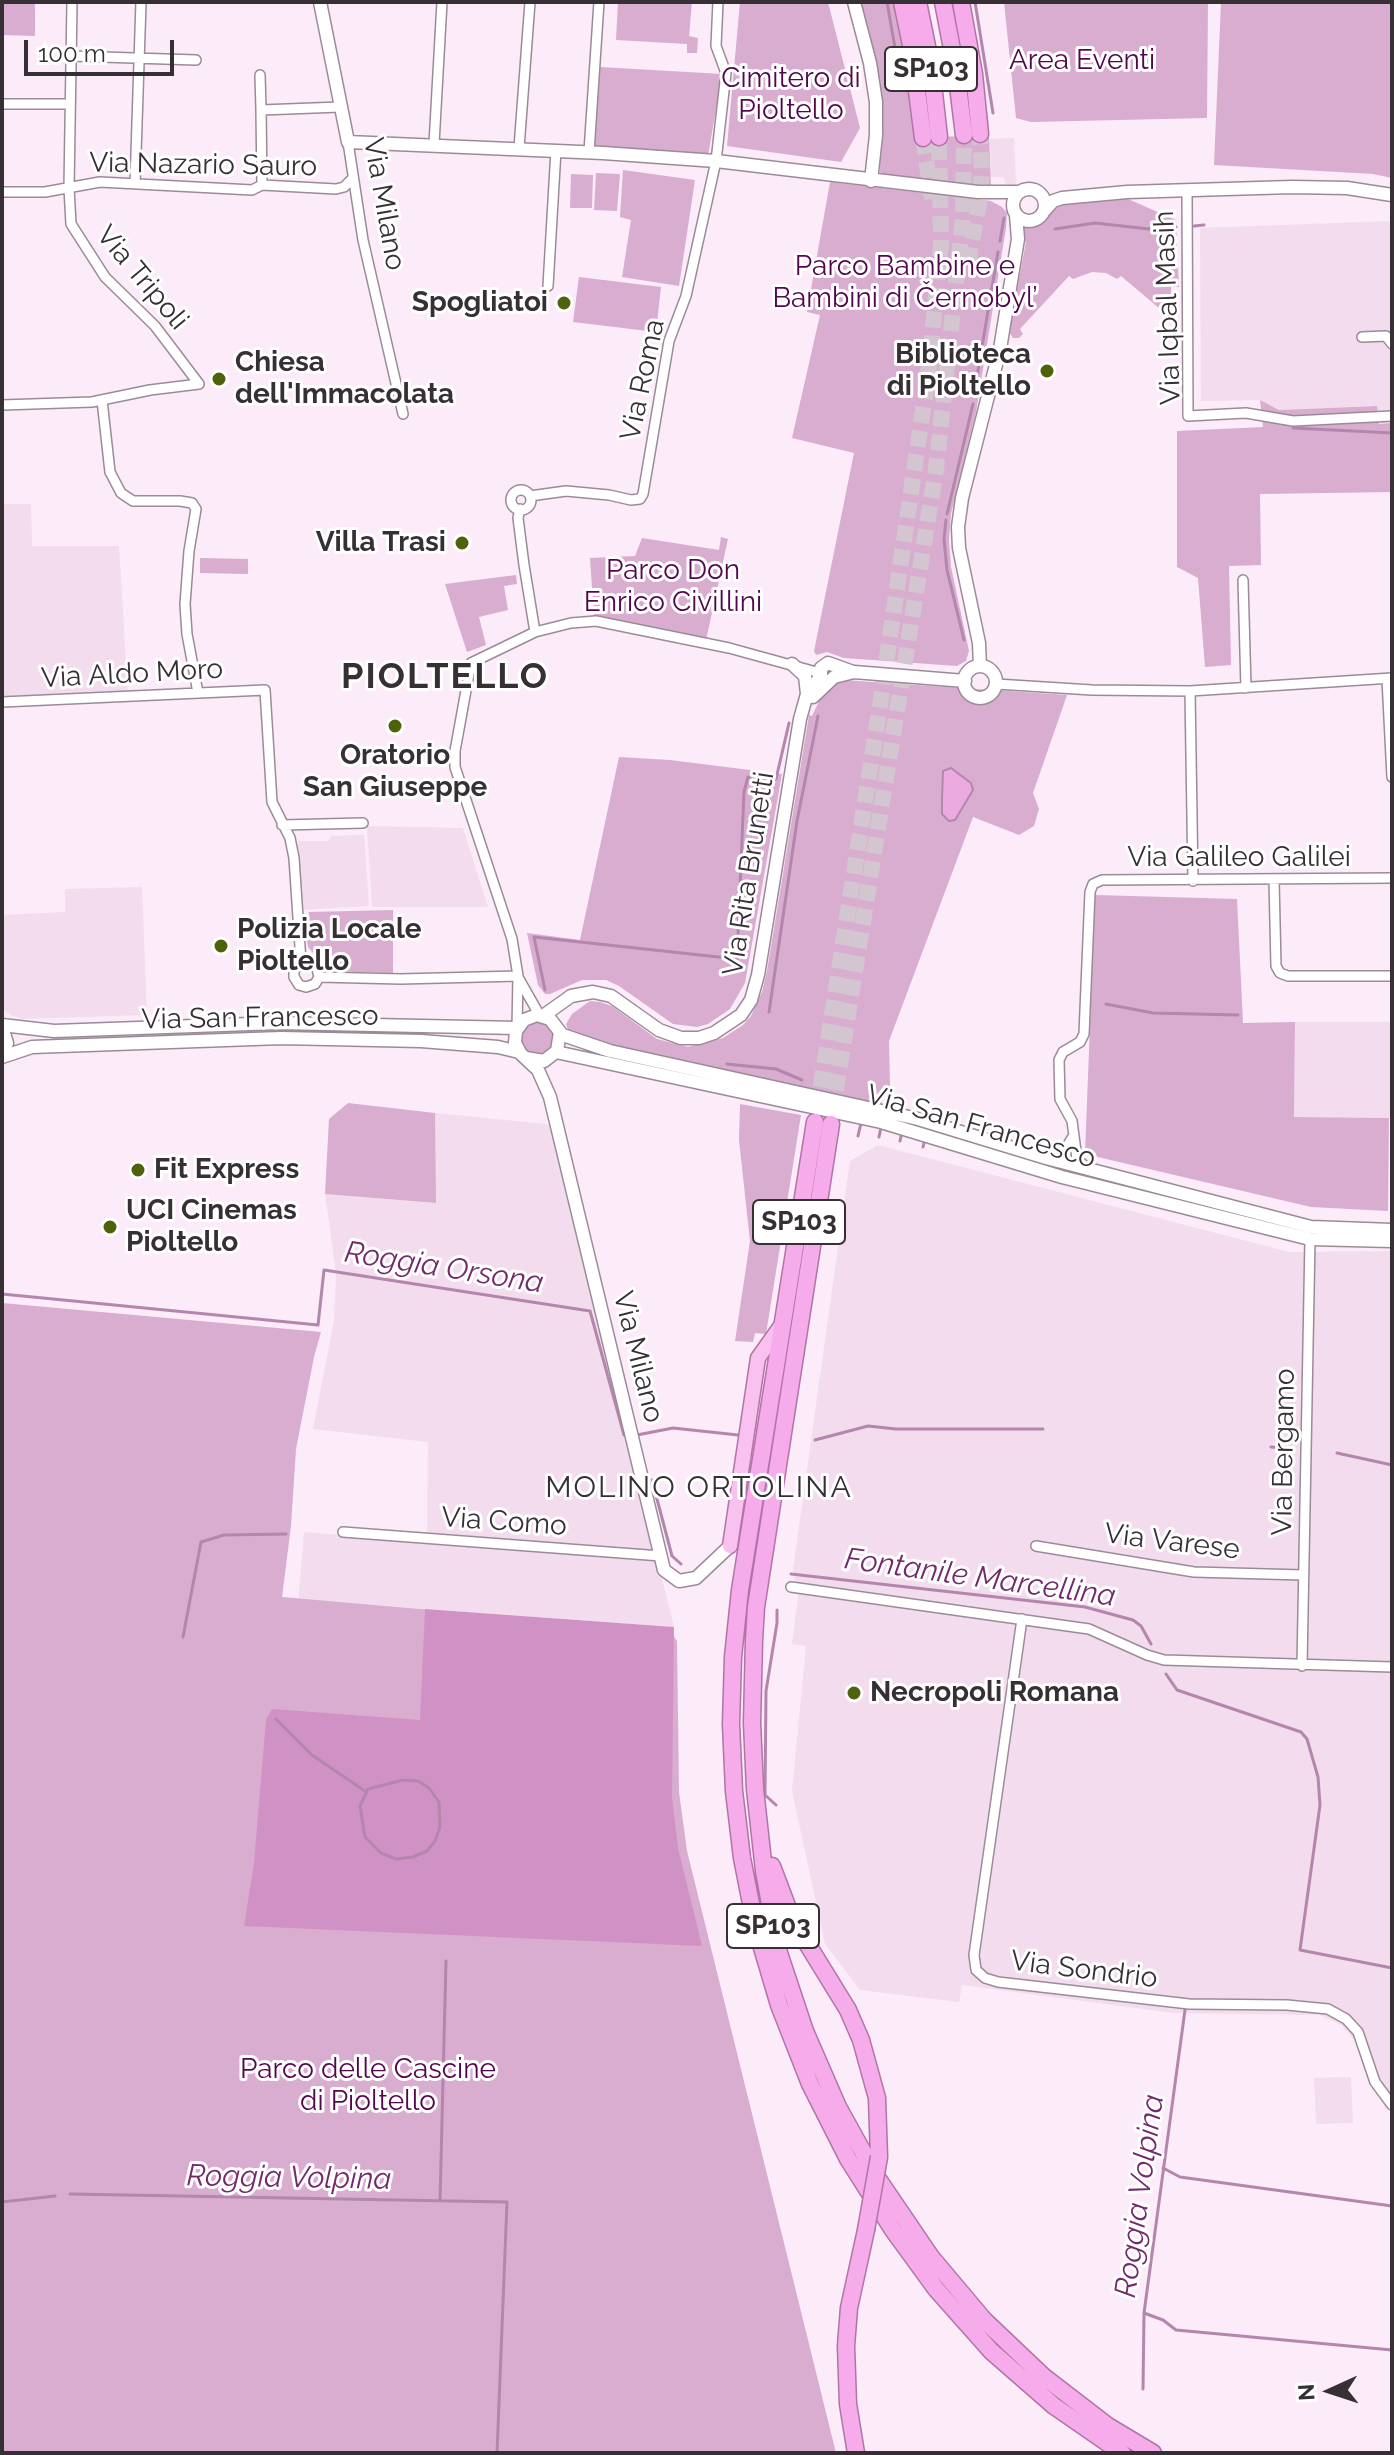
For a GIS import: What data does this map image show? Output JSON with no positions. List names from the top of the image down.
{
  "streets": {
    "highway": ["SP103"],
    "street": [
      "Via Nazario Sauro",
      "Via Milano",
      "Via Tripoli",
      "Via Iqbal Masih",
      "Via Roma",
      "Via Aldo Moro",
      "Via Galileo Galilei",
      "Via Rita Brunetti",
      "Via San Francesco",
      "Via Bergamo",
      "Via Como",
      "Via Varese",
      "Via Sondrio"
    ]
  },
  "crossings": [
    ["Via Nazario Sauro", "Via Milano"],
    ["Via Nazario Sauro", "Via Tripoli"],
    ["Via Milano", "Via San Francesco"],
    ["Via Milano", "Via Como"],
    ["Via San Francesco", "Via Bergamo"],
    ["Via Bergamo", "Via Varese"]
  ],
  "districts": ["PIOLTELLO", "MOLINO ORTOLINA"],
  "water": ["Roggia Orsona", "Fontanile Marcellina", "Roggia Volpina"],
  "parks": [
    "Area Eventi",
    "Cimitero di Pioltello",
    "Parco Bambine e Bambini di Černobyl’",
    "Parco Don Enrico Civillini",
    "Parco delle Cascine di Pioltello"
  ],
  "places": [
    "Spogliatoi",
    "Biblioteca di Pioltello",
    "Chiesa dell'Immacolata",
    "Villa Trasi",
    "Oratorio San Giuseppe",
    "Polizia Locale Pioltello",
    "Fit Express",
    "UCI Cinemas Pioltello",
    "Necropoli Romana"
  ],
  "scale_bar": "100 m",
  "north": "left"
}
